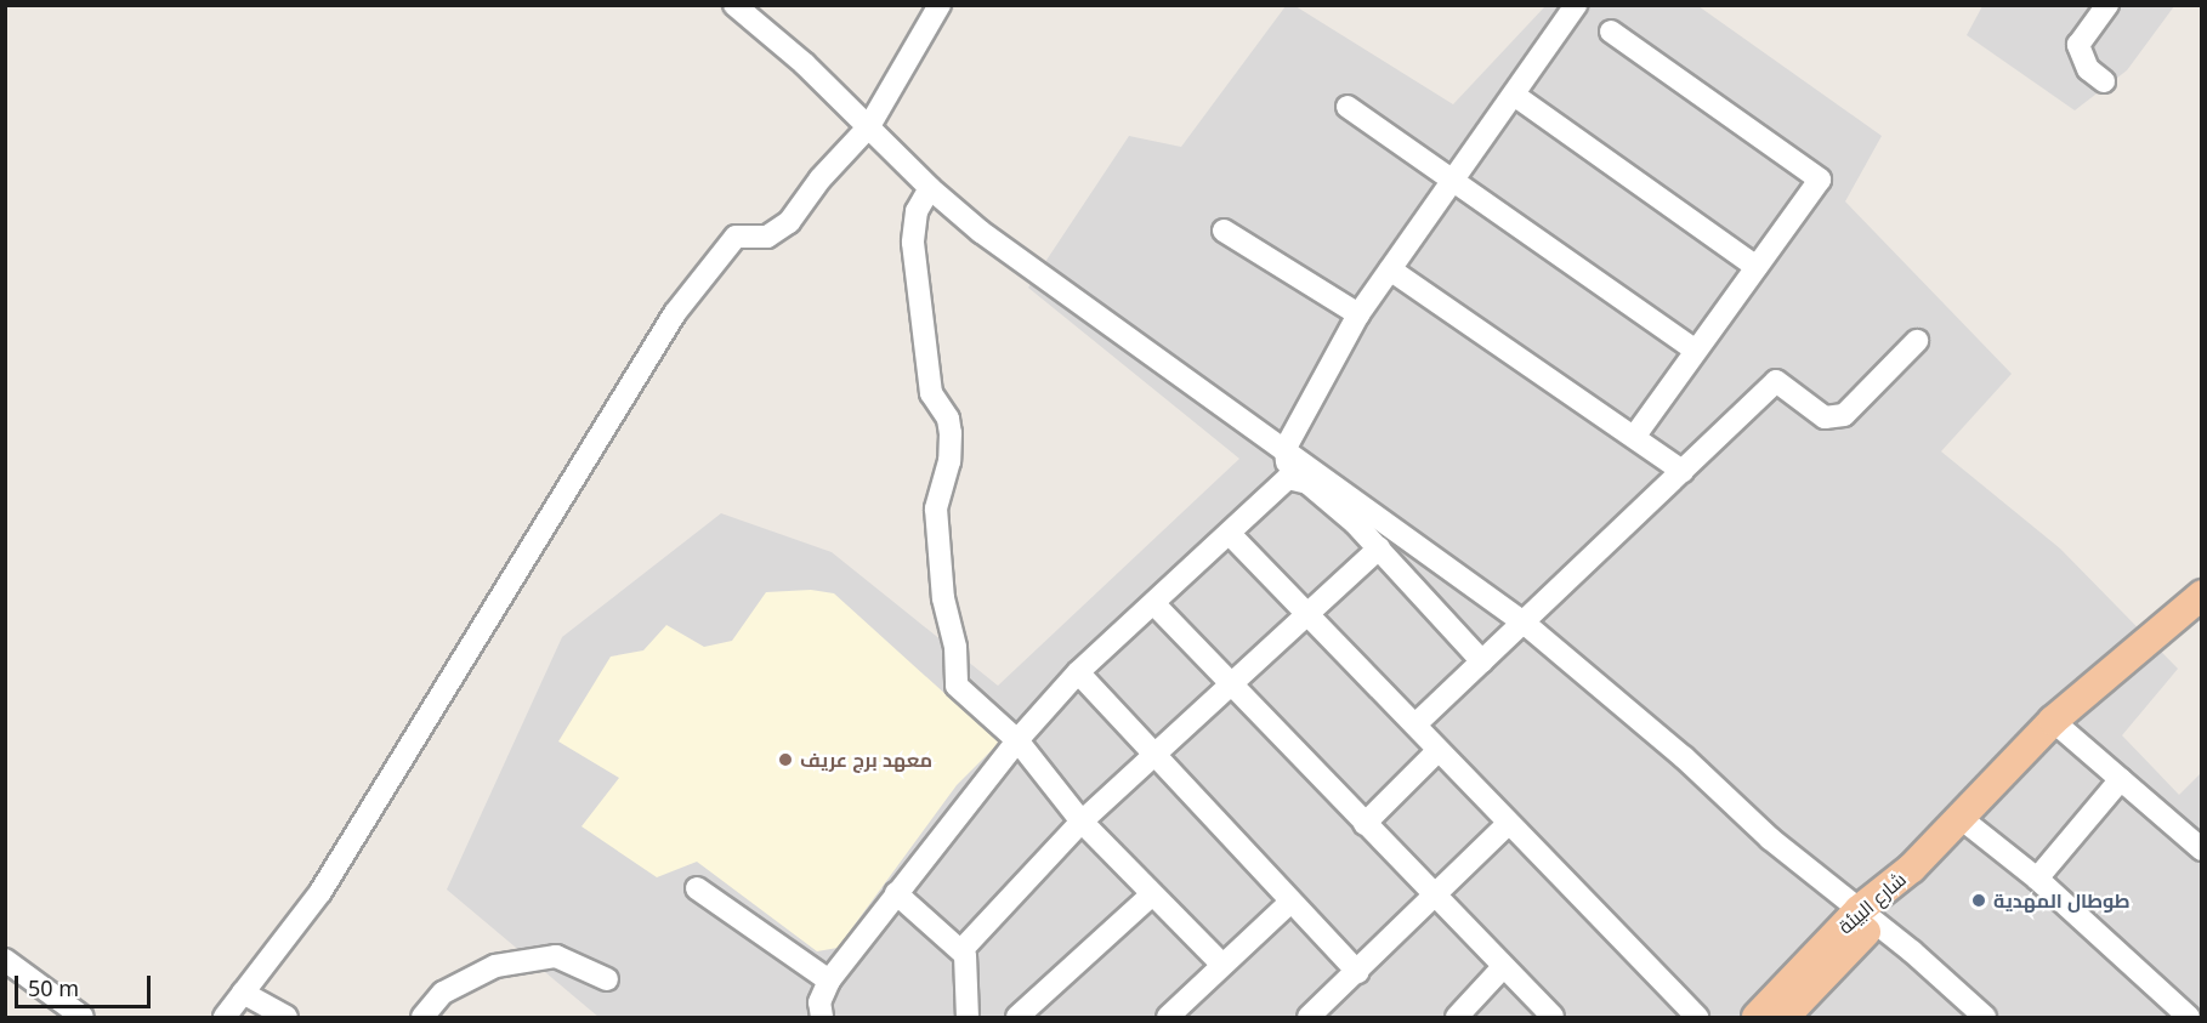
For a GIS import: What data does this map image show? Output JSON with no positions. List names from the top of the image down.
{
  "streets": {
    "main road": ["شارع البيئة"]
  },
  "places": ["معهد برج عريف", "طوطال المهدية"],
  "scale_bar": "50 m"
}
